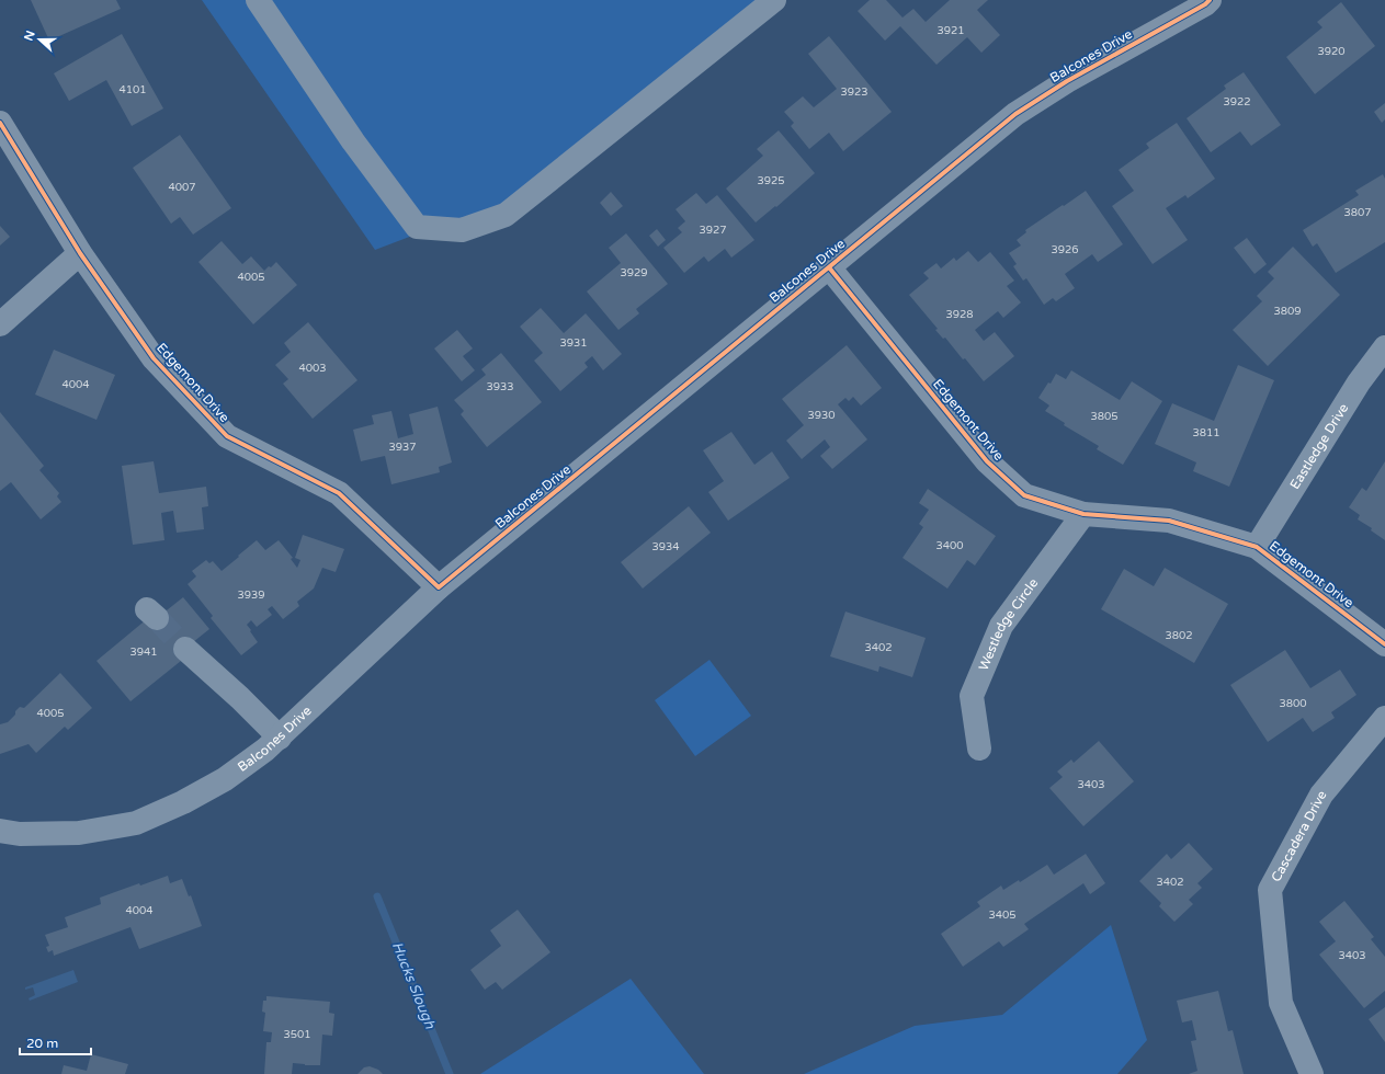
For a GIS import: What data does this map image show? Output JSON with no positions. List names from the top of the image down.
{
  "streets": {
    "street": [
      "Balcones Drive",
      "Edgemont Drive",
      "Eastledge Drive",
      "Westledge Circle",
      "Cascadera Drive"
    ]
  },
  "crossings": [
    ["Balcones Drive", "Edgemont Drive"],
    ["Edgemont Drive", "Eastledge Drive"],
    ["Edgemont Drive", "Westledge Circle"]
  ],
  "water": ["Hucks Slough"],
  "house_numbers": [
    "3921",
    "3920",
    "4101",
    "3923",
    "3922",
    "3925",
    "4007",
    "3807",
    "3927",
    "3926",
    "3929",
    "4005",
    "3809",
    "3928",
    "3931",
    "4003",
    "4004",
    "3933",
    "3930",
    "3805",
    "3811",
    "3937",
    "3400",
    "3934",
    "3939",
    "3802",
    "3402",
    "3941",
    "3800",
    "4005",
    "3403",
    "3402",
    "4004",
    "3405",
    "3403",
    "3501"
  ],
  "scale_bar": "20 m",
  "north": "left"
}
